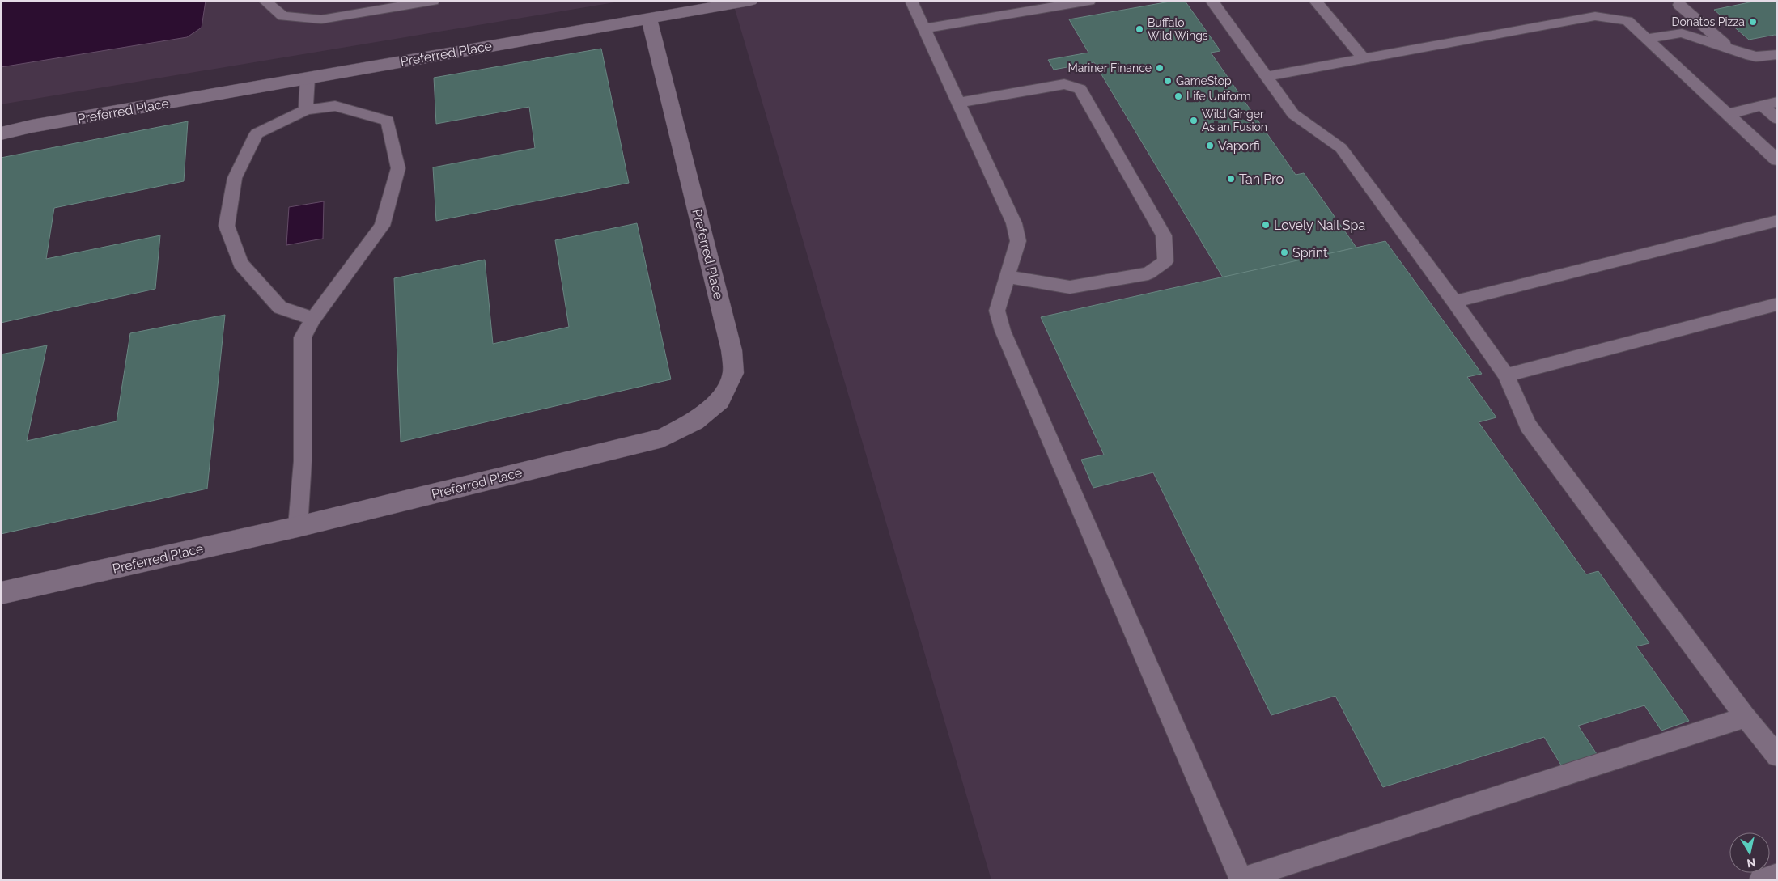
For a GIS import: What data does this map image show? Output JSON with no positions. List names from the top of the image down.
{
  "streets": {
    "street": ["Preferred Place"]
  },
  "places": [
    "Donatos Pizza",
    "Buffalo Wild Wings",
    "Mariner Finance",
    "GameStop",
    "Life Uniform",
    "Wild Ginger Asian Fusion",
    "Vaporfi",
    "Tan Pro",
    "Lovely Nail Spa",
    "Sprint"
  ],
  "north": "bottom"
}
